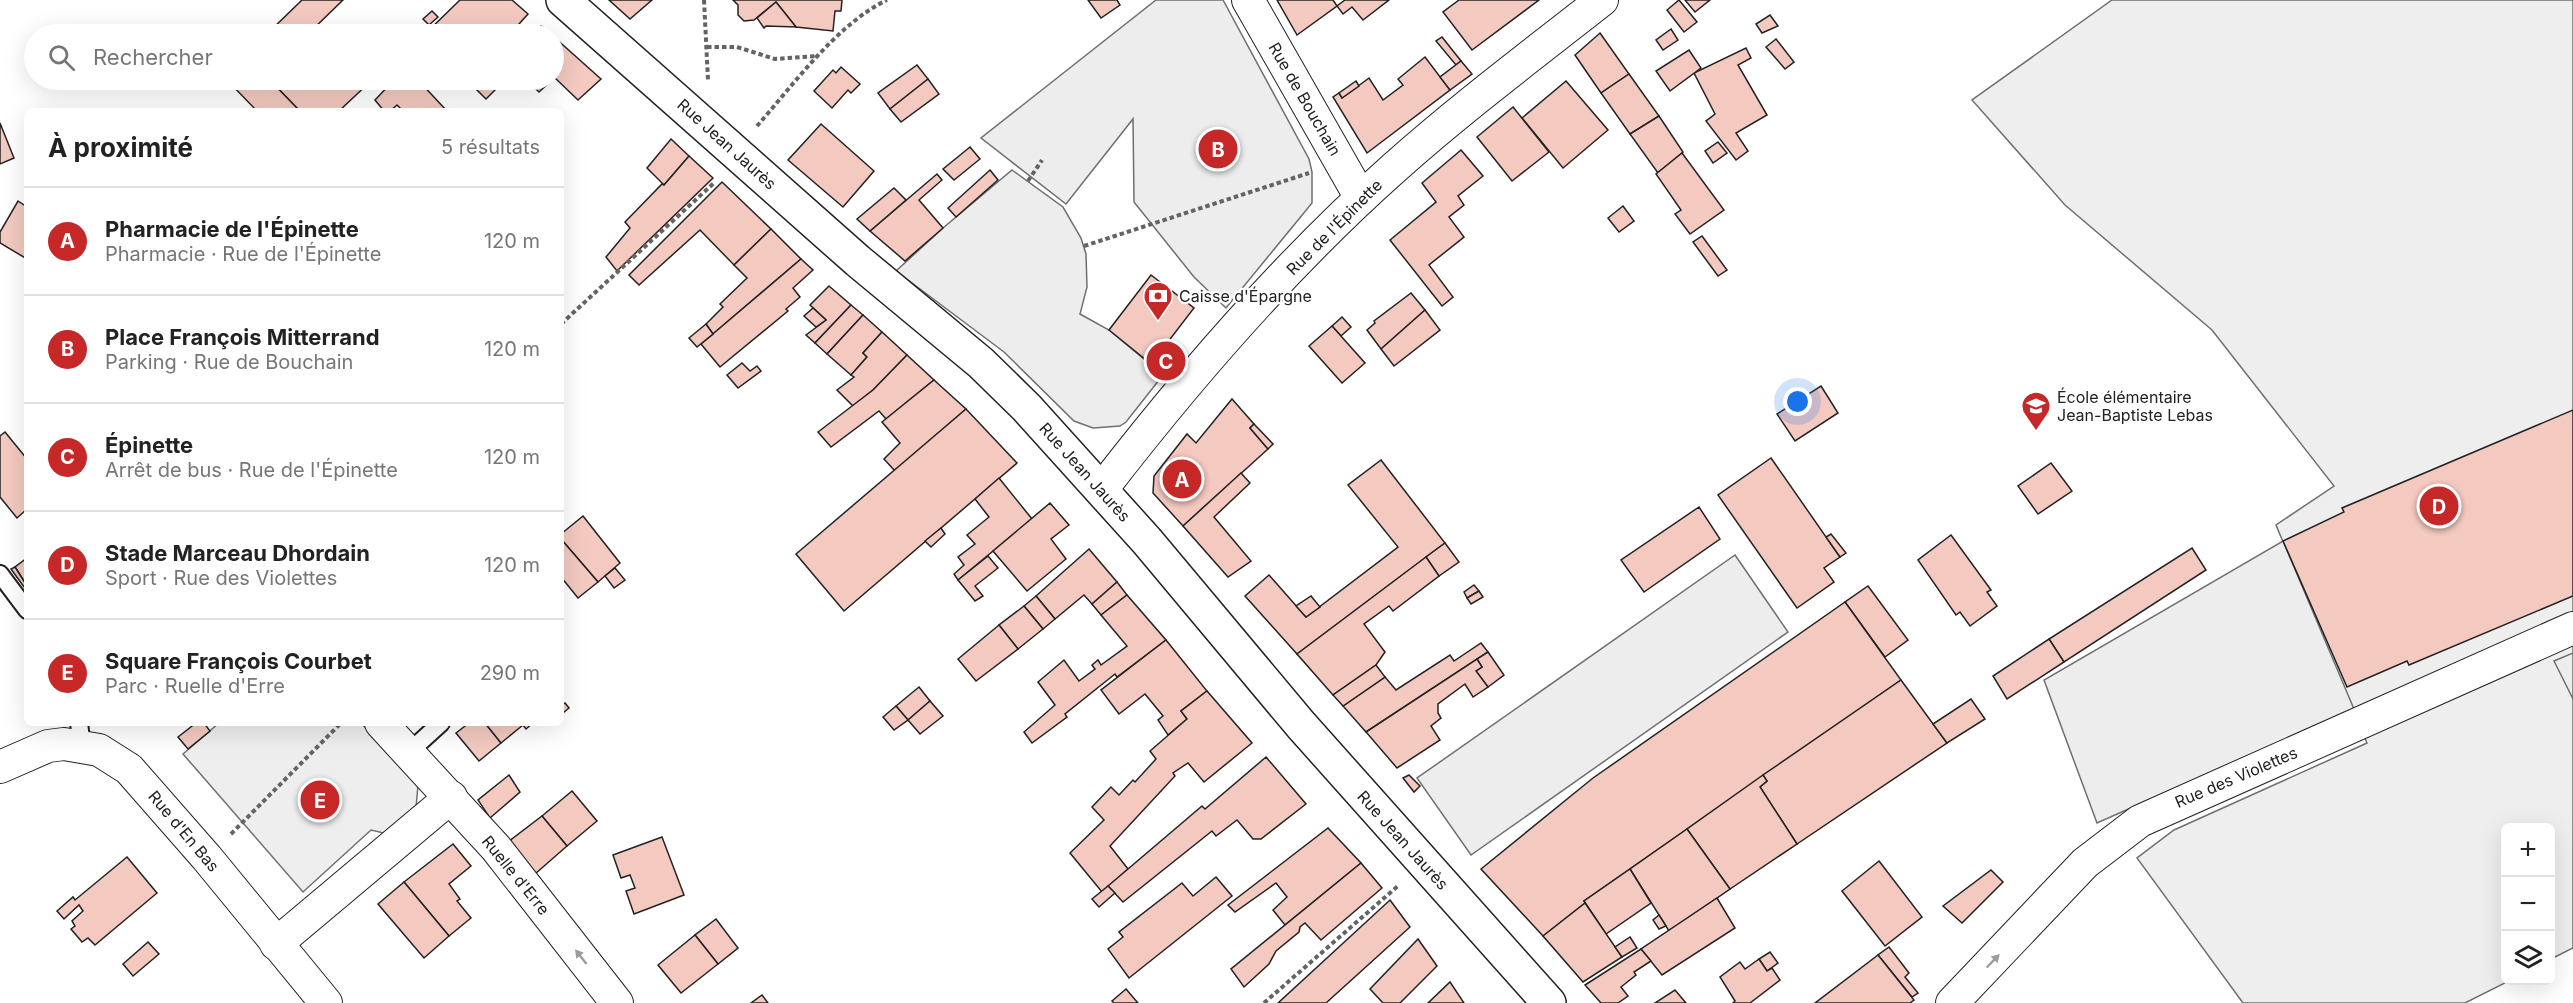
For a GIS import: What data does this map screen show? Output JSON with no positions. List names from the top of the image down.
{
  "streets": {
    "main road": ["Rue Jean Jaurès"],
    "street": [
      "Rue de Bouchain",
      "Rue de l'Épinette",
      "Rue des Violettes",
      "Rue d'En Bas",
      "Ruelle d'Erre"
    ]
  },
  "crossings": [
    ["Rue de Bouchain", "Rue de l'Épinette"],
    ["Rue Jean Jaurès", "Rue de l'Épinette"]
  ],
  "one_way": ["Rue des Violettes", "Ruelle d'Erre"],
  "places": {
    "bank": ["Caisse d'Épargne"],
    "school or university": ["École élémentaire Jean-Baptiste Lebas"]
  },
  "page": {
    "search": "Rechercher",
    "heading": ["À proximité", "5 résultats"],
    "pins": [
      "B",
      "C",
      "A",
      "D",
      "E"
    ],
    "list": [
      {
        "mark": "A",
        "name": "Pharmacie de l'Épinette",
        "note": "Pharmacie · Rue de l'Épinette",
        "value": "120 m"
      },
      {
        "mark": "B",
        "name": "Place François Mitterrand",
        "note": "Parking · Rue de Bouchain",
        "value": "120 m"
      },
      {
        "mark": "C",
        "name": "Épinette",
        "note": "Arrêt de bus · Rue de l'Épinette",
        "value": "120 m"
      },
      {
        "mark": "D",
        "name": "Stade Marceau Dhordain",
        "note": "Sport · Rue des Violettes",
        "value": "120 m"
      },
      {
        "mark": "E",
        "name": "Square François Courbet",
        "note": "Parc · Ruelle d'Erre",
        "value": "290 m"
      }
    ],
    "map_buttons": ["+", "−"]
  }
}
